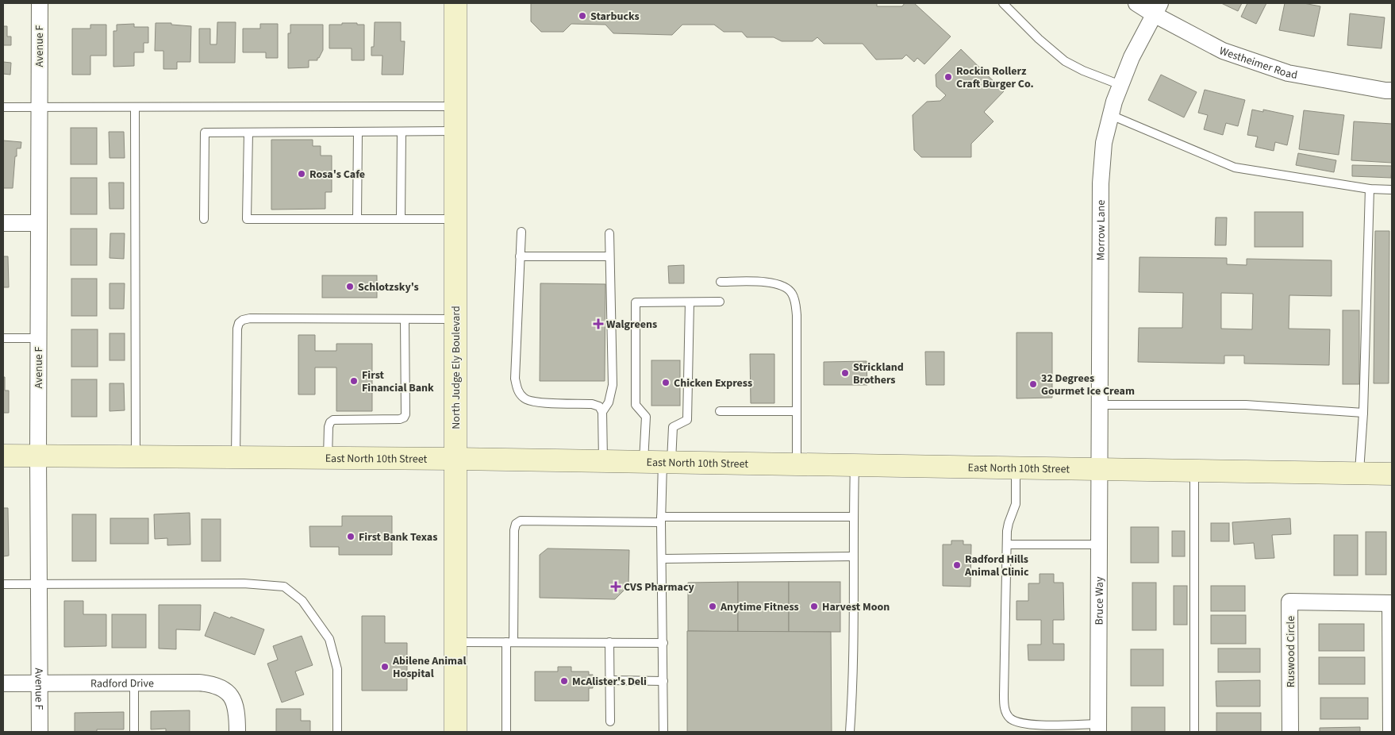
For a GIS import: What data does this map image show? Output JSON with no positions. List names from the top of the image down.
{
  "streets": {
    "main road": ["North Judge Ely Boulevard", "East North 10th Street"],
    "street": [
      "Avenue F",
      "Westheimer Road",
      "Morrow Lane",
      "Bruce Way",
      "Ruswood Circle",
      "Radford Drive"
    ]
  },
  "crossings": [
    ["Avenue F", "East North 10th Street"],
    ["Avenue F", "Radford Drive"],
    ["Westheimer Road", "Morrow Lane"],
    ["Morrow Lane", "East North 10th Street"],
    ["Morrow Lane", "Bruce Way"],
    ["North Judge Ely Boulevard", "East North 10th Street"],
    ["East North 10th Street", "Bruce Way"]
  ],
  "places": {
    "other": [
      "Starbucks",
      "Rockin Rollerz Craft Burger Co.",
      "Rosa's Cafe",
      "Schlotzsky's",
      "Strickland Brothers",
      "First Financial Bank",
      "Chicken Express",
      "32 Degrees Gourmet Ice Cream",
      "First Bank Texas",
      "Radford Hills Animal Clinic",
      "Anytime Fitness",
      "Harvest Moon",
      "Abilene Animal Hospital",
      "McAlister's Deli"
    ],
    "health": ["Walgreens", "CVS Pharmacy"]
  }
}
